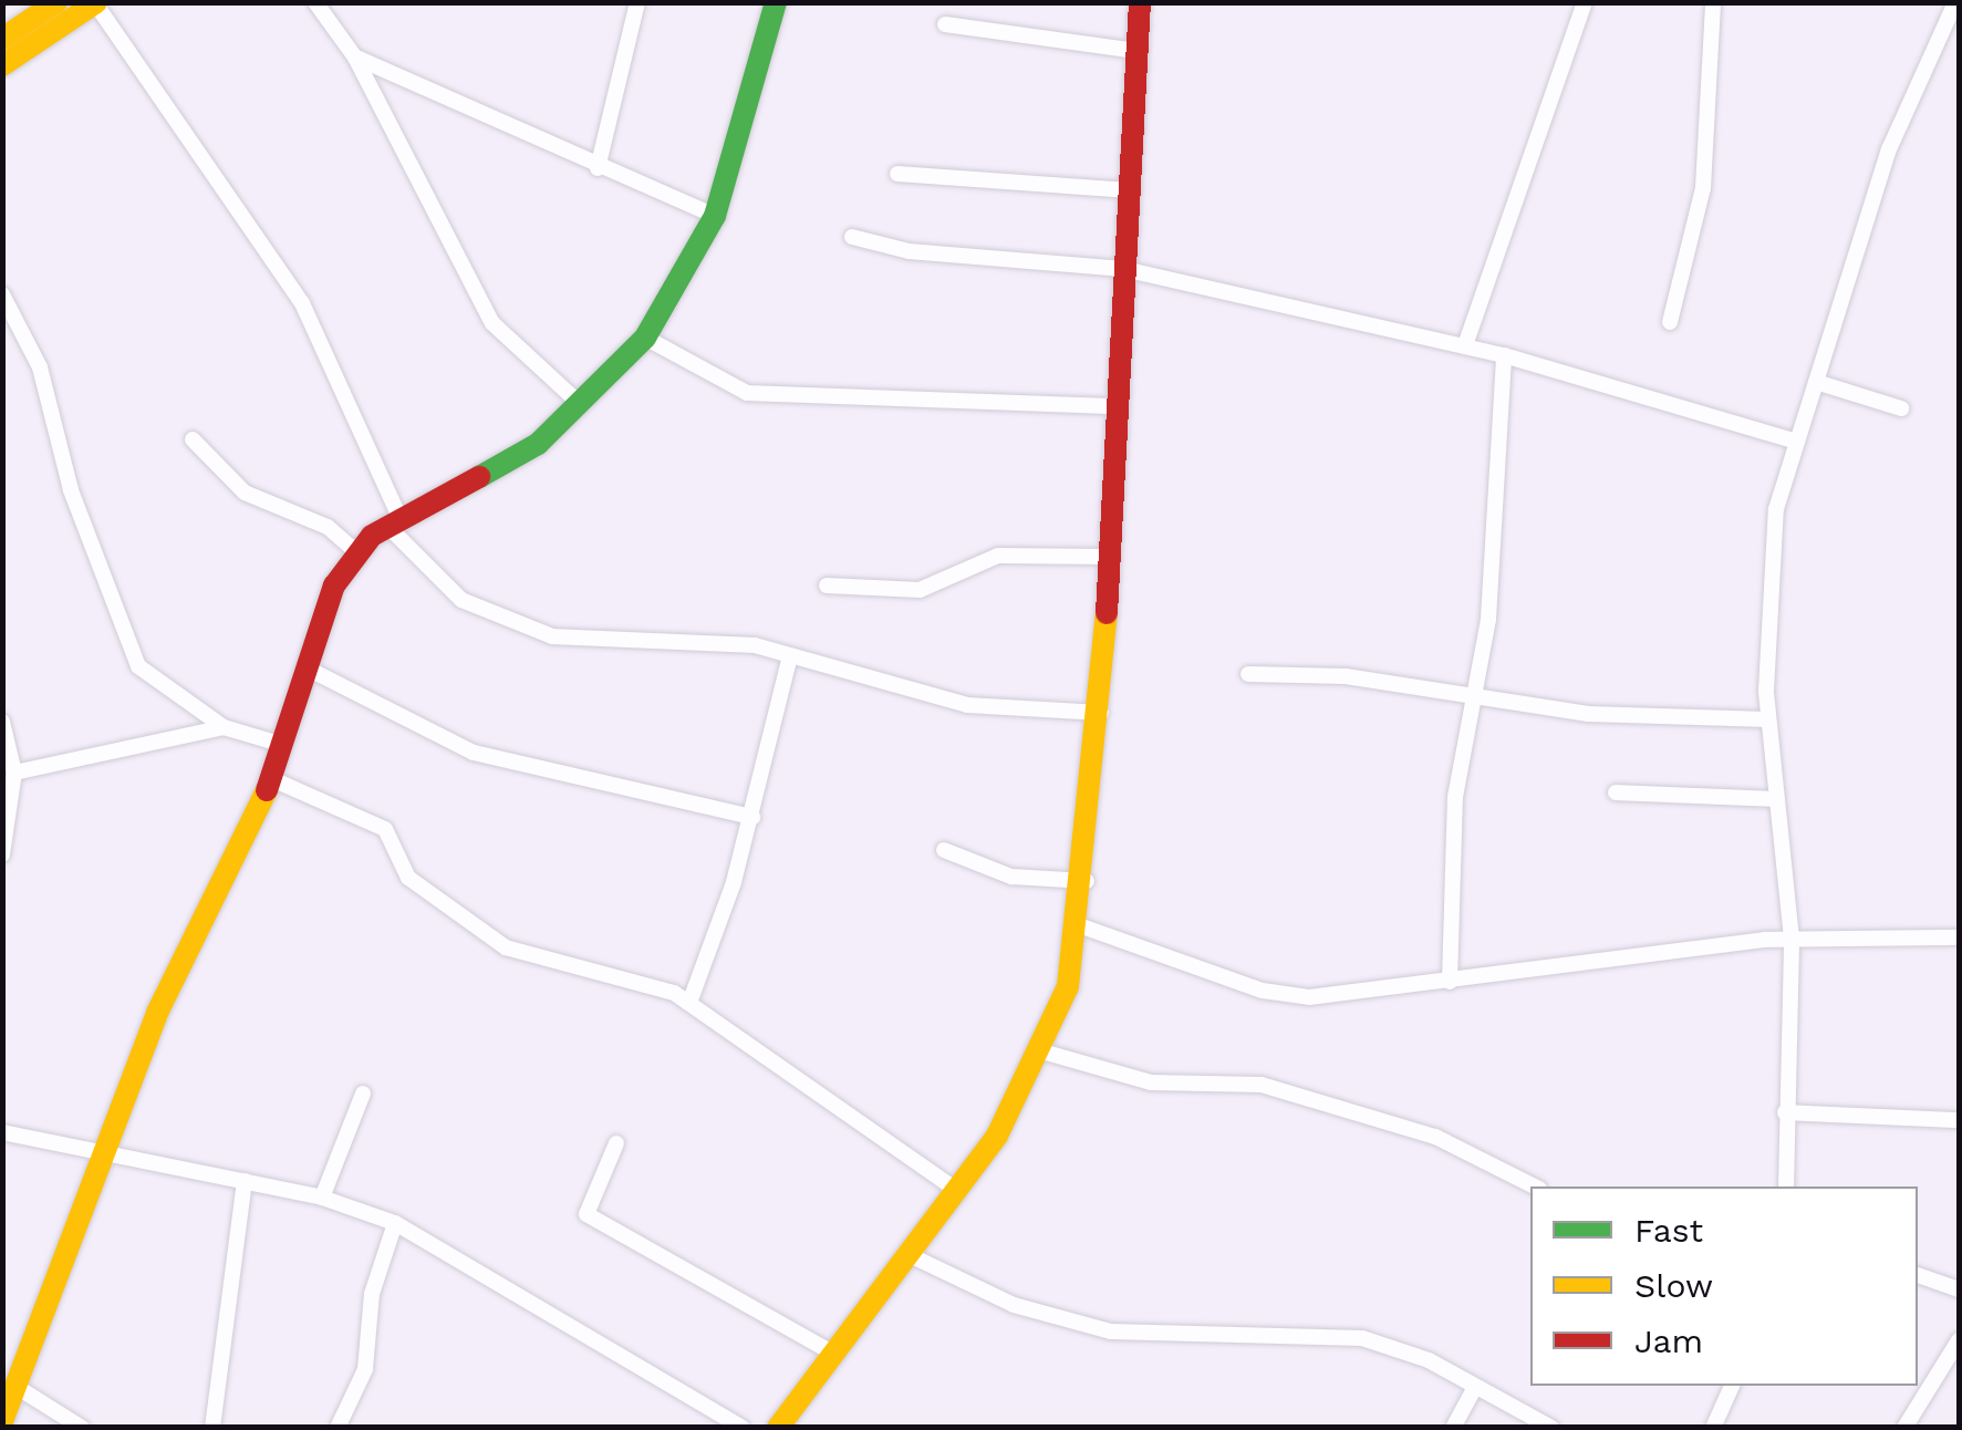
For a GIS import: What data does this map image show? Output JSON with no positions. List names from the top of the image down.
{
  "legend": ["Fast", "Slow", "Jam"]
}
